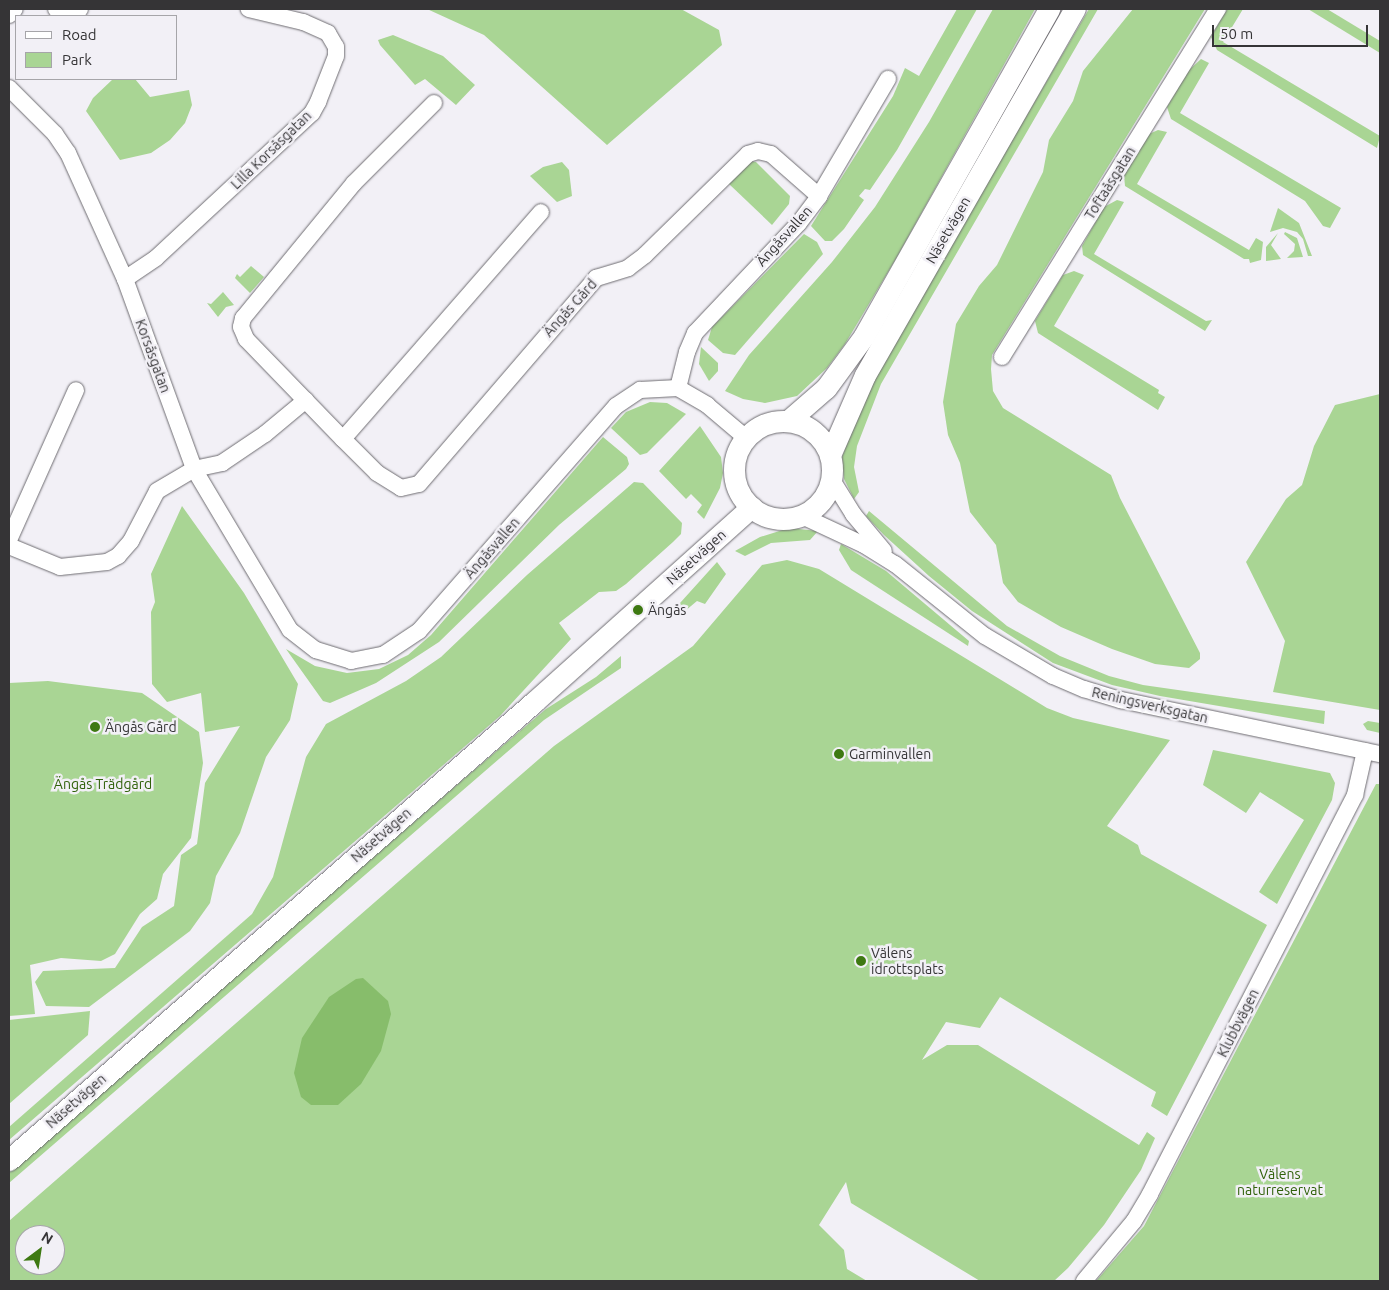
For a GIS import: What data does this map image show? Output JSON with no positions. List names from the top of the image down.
{
  "streets": {
    "street": [
      "Lilla Korsåsgatan",
      "Toftaåsgatan",
      "Näsetvägen",
      "Ängåsvallen",
      "Ängås Gård",
      "Korsåsgatan",
      "Reningsverksgatan",
      "Klubbvägen"
    ]
  },
  "crossings": [
    ["Lilla Korsåsgatan", "Korsåsgatan"],
    ["Näsetvägen", "Reningsverksgatan"],
    ["Ängåsvallen", "Ängås Gård"],
    ["Ängåsvallen", "Korsåsgatan"],
    ["Reningsverksgatan", "Klubbvägen"]
  ],
  "parks": ["Ängås Trädgård", "Välens naturreservat"],
  "places": [
    "Ängås",
    "Ängås Gård",
    "Garminvallen",
    "Välens idrottsplats"
  ],
  "legend": ["Road", "Park"],
  "scale_bar": "50 m",
  "north": "top right"
}
